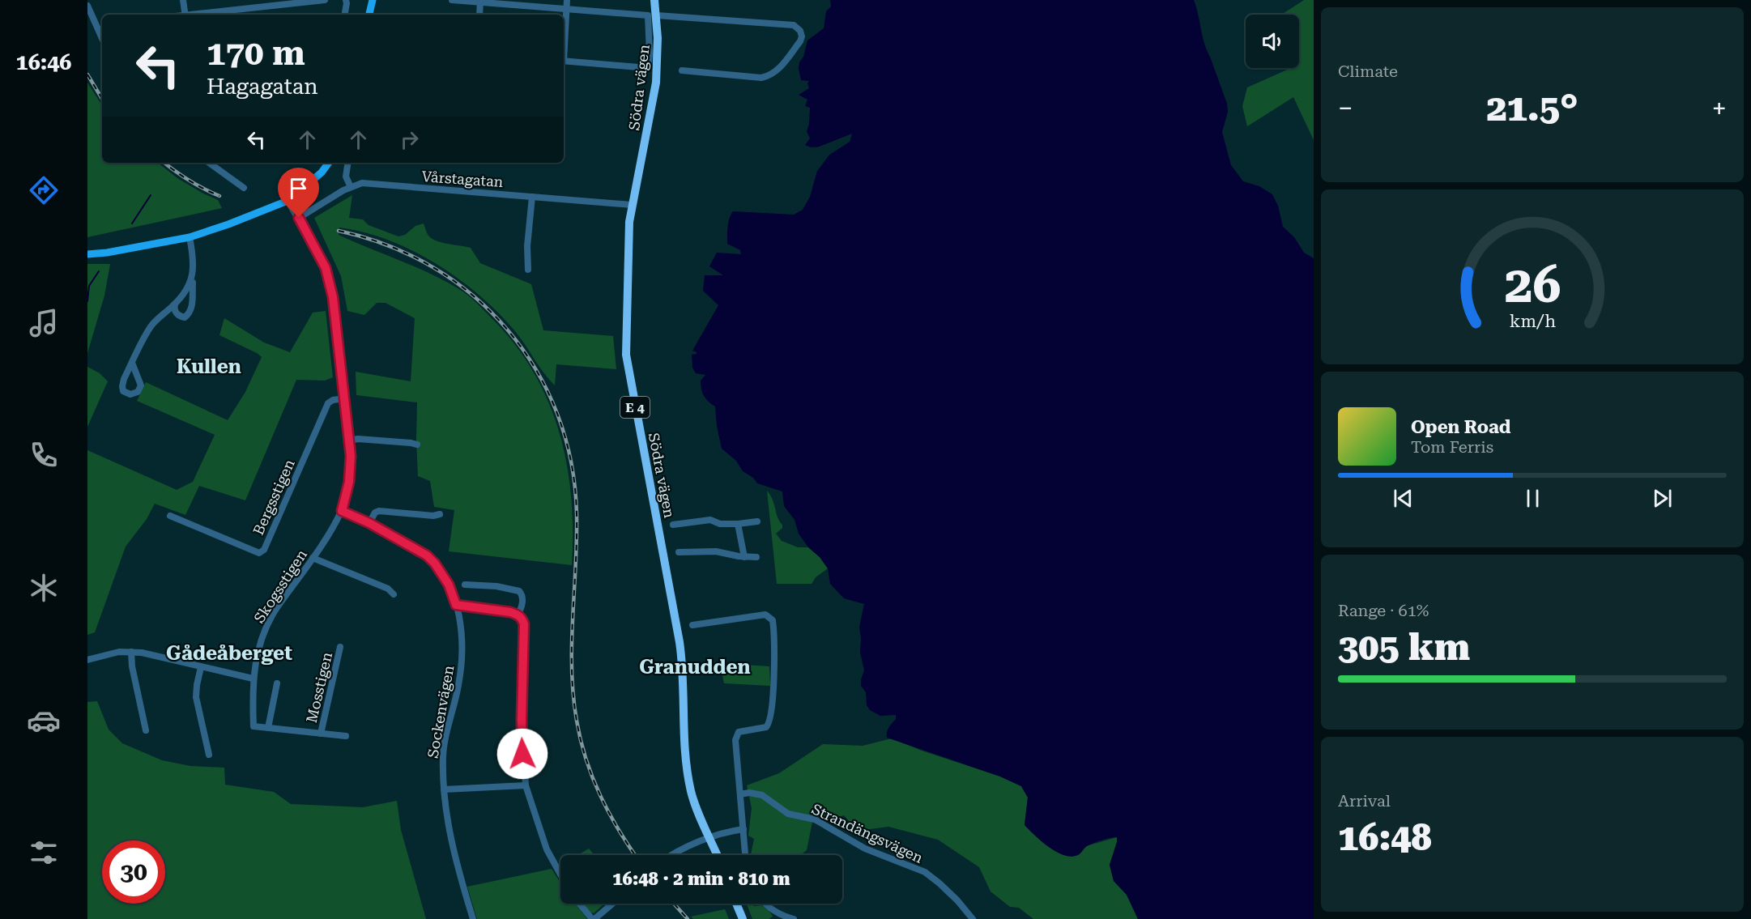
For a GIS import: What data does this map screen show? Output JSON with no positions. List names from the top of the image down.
{
  "streets": {
    "highway": ["Södra vägen", "E 4"],
    "street": [
      "Vårstagatan",
      "Bergsstigen",
      "Skogsstigen",
      "Mosstigen",
      "Sockenvägen",
      "Strandängsvägen"
    ]
  },
  "crossings": [
    ["Södra vägen", "Vårstagatan"],
    ["Skogsstigen", "Sockenvägen"]
  ],
  "districts": ["Kullen", "Gådeåberget", "Granudden"],
  "page": {
    "tabs": "16:46",
    "tile": [
      "Climate",
      ["Range · 61%", "305 km"],
      ["Arrival", "16:48"]
    ],
    "turn": ["170 m", "Hagagatan"],
    "heat": ["−", "21.5°", "+"],
    "song": ["Open Road", "Tom Ferris"],
    "limit": "30",
    "trip": "16:48 · 2 min · 810 m",
    "gauge": ["26", "km/h"]
  }
}
